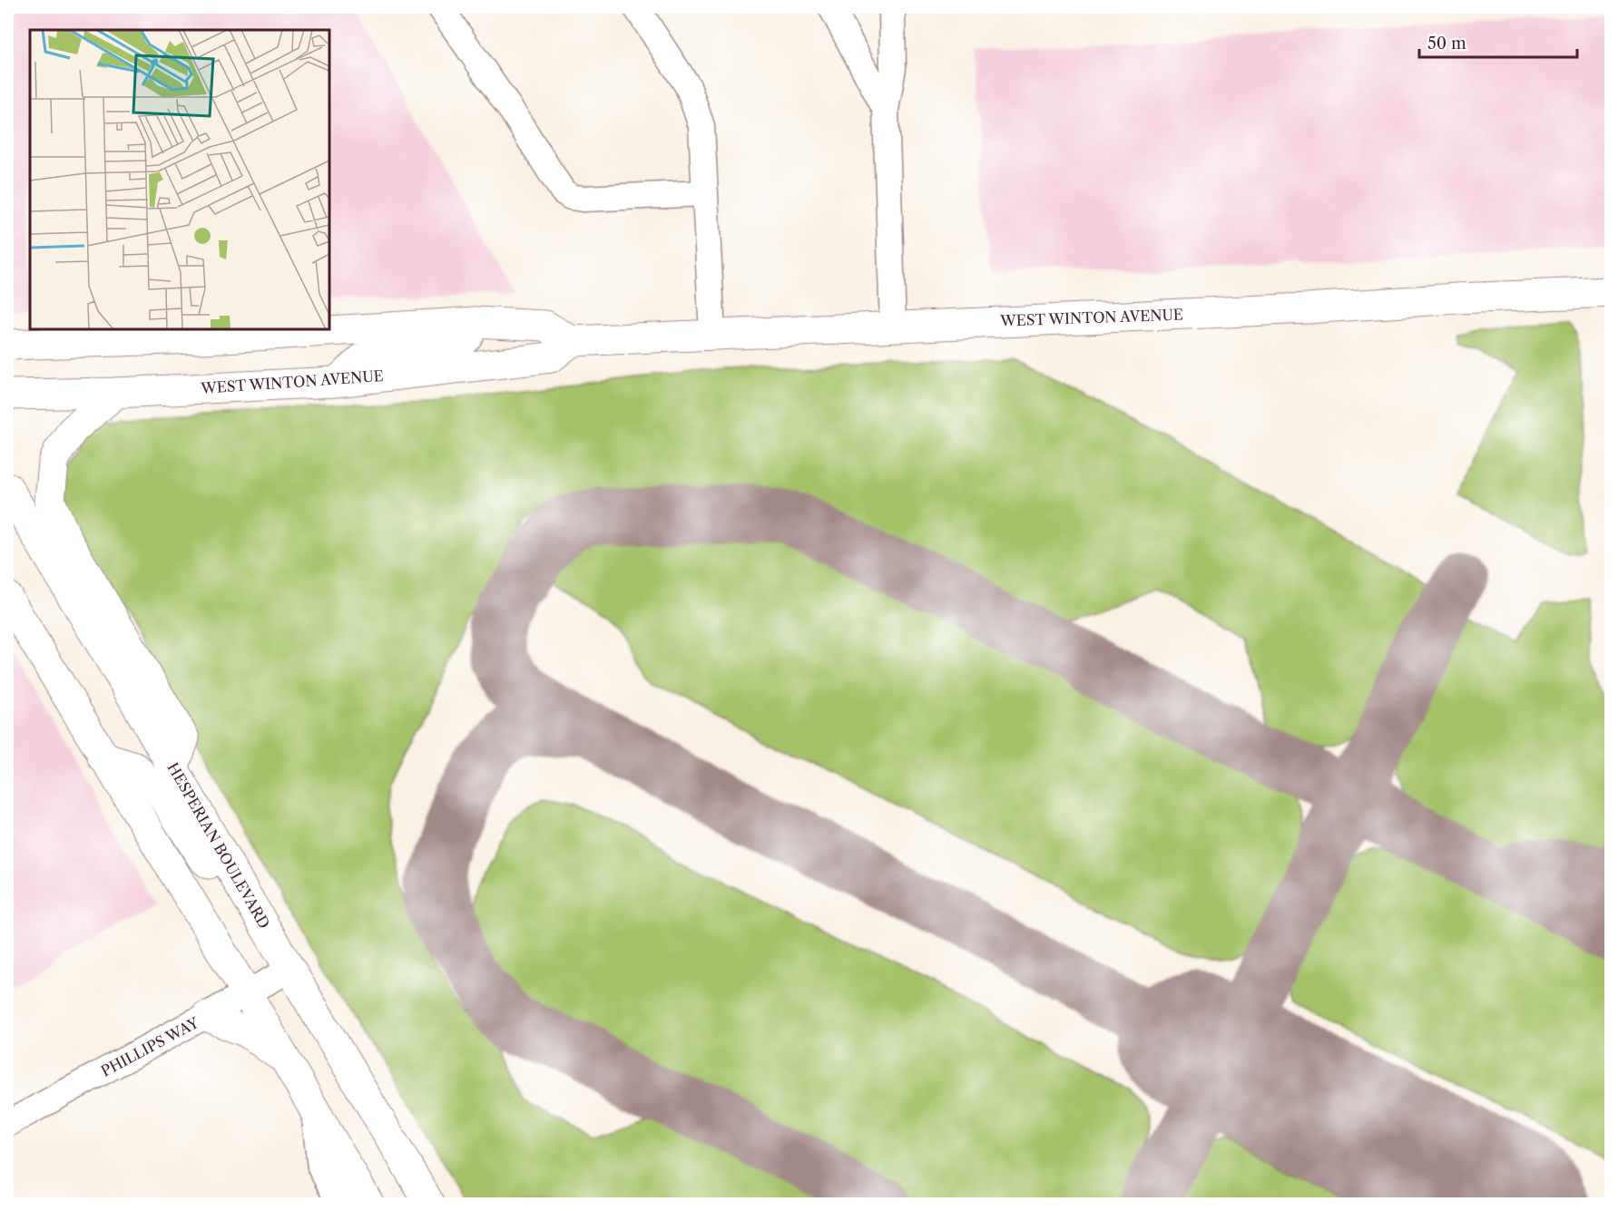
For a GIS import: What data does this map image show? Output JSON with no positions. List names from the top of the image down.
{
  "streets": {
    "main road": ["WEST WINTON AVENUE", "HESPERIAN BOULEVARD"],
    "street": ["PHILLIPS WAY"]
  },
  "crossings": [
    ["HESPERIAN BOULEVARD", "PHILLIPS WAY"]
  ],
  "scale_bar": "50 m"
}
